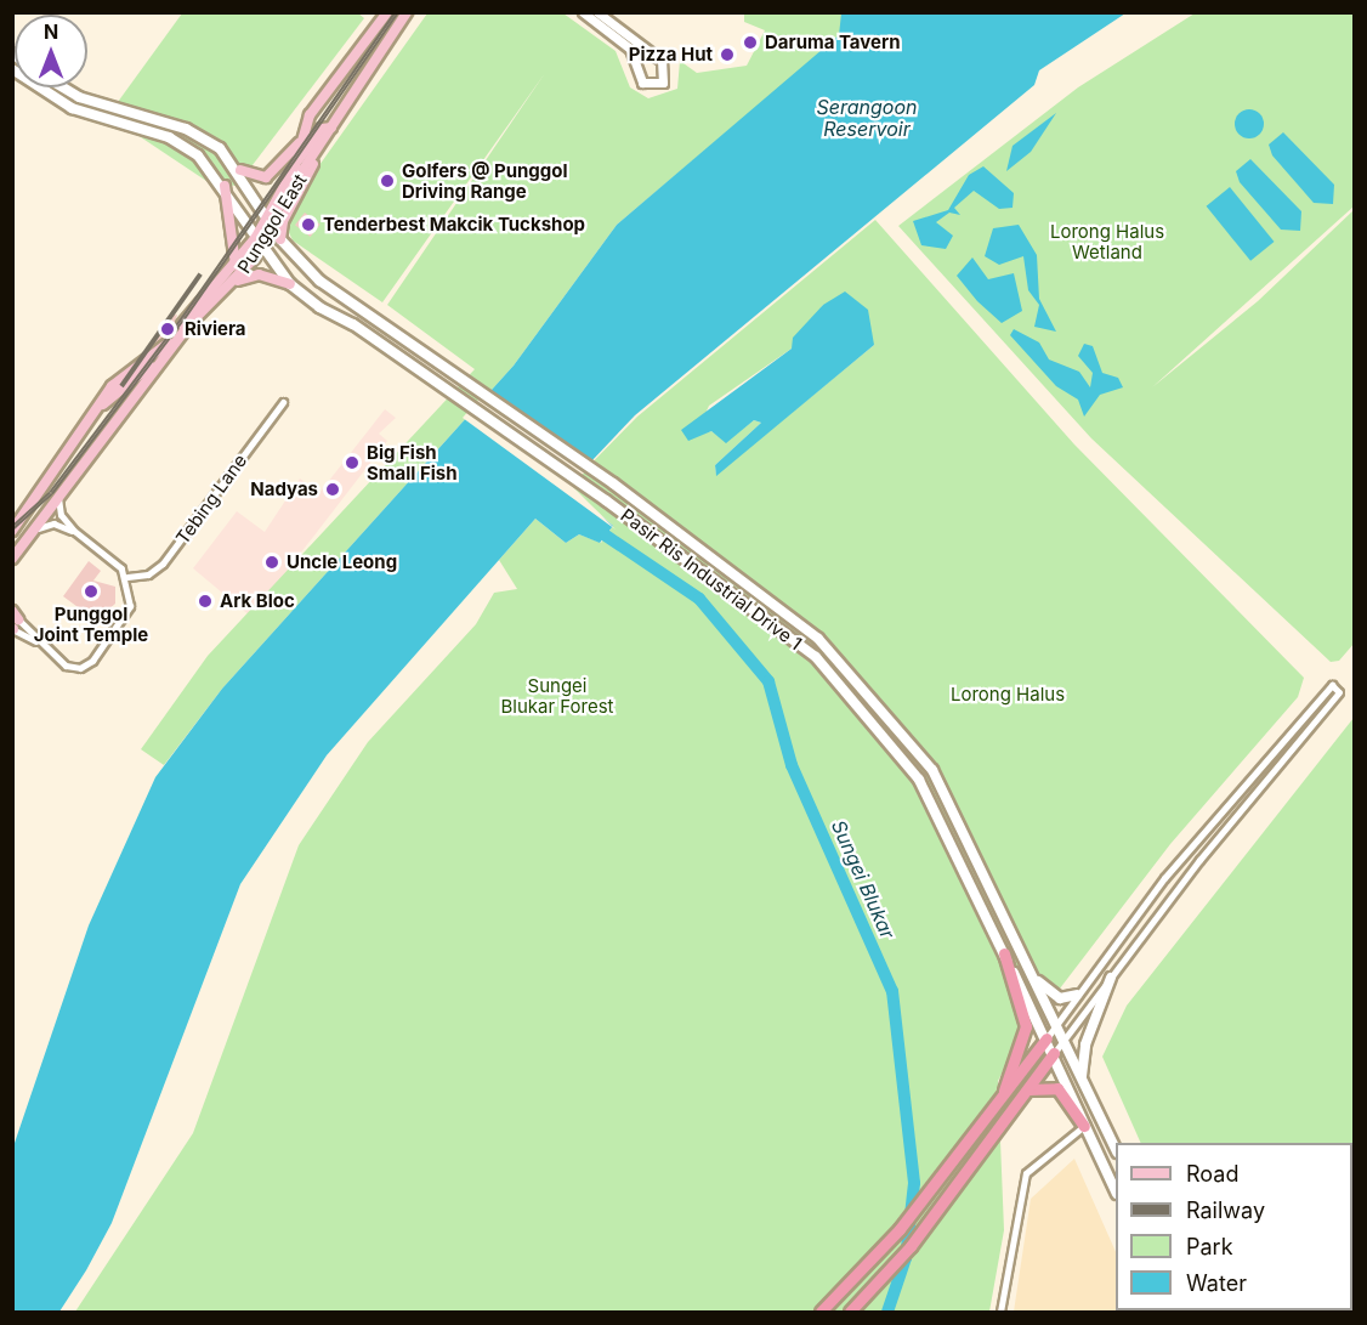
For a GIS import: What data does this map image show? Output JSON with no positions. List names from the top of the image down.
{
  "streets": {
    "main road": ["Punggol East", "Pasir Ris Industrial Drive 1"],
    "street": ["Tebing Lane"]
  },
  "crossings": [
    ["Punggol East", "Pasir Ris Industrial Drive 1"]
  ],
  "water": ["Serangoon Reservoir", "Sungei Blukar"],
  "parks": ["Lorong Halus Wetland", "Sungei Blukar Forest", "Lorong Halus"],
  "places": [
    "Daruma Tavern",
    "Pizza Hut",
    "Golfers @ Punggol Driving Range",
    "Tenderbest Makcik Tuckshop",
    "Riviera",
    "Big Fish Small Fish",
    "Nadyas",
    "Uncle Leong",
    "Punggol Joint Temple",
    "Ark Bloc"
  ],
  "legend": [
    "Road",
    "Railway",
    "Park",
    "Water"
  ],
  "north": "top"
}
